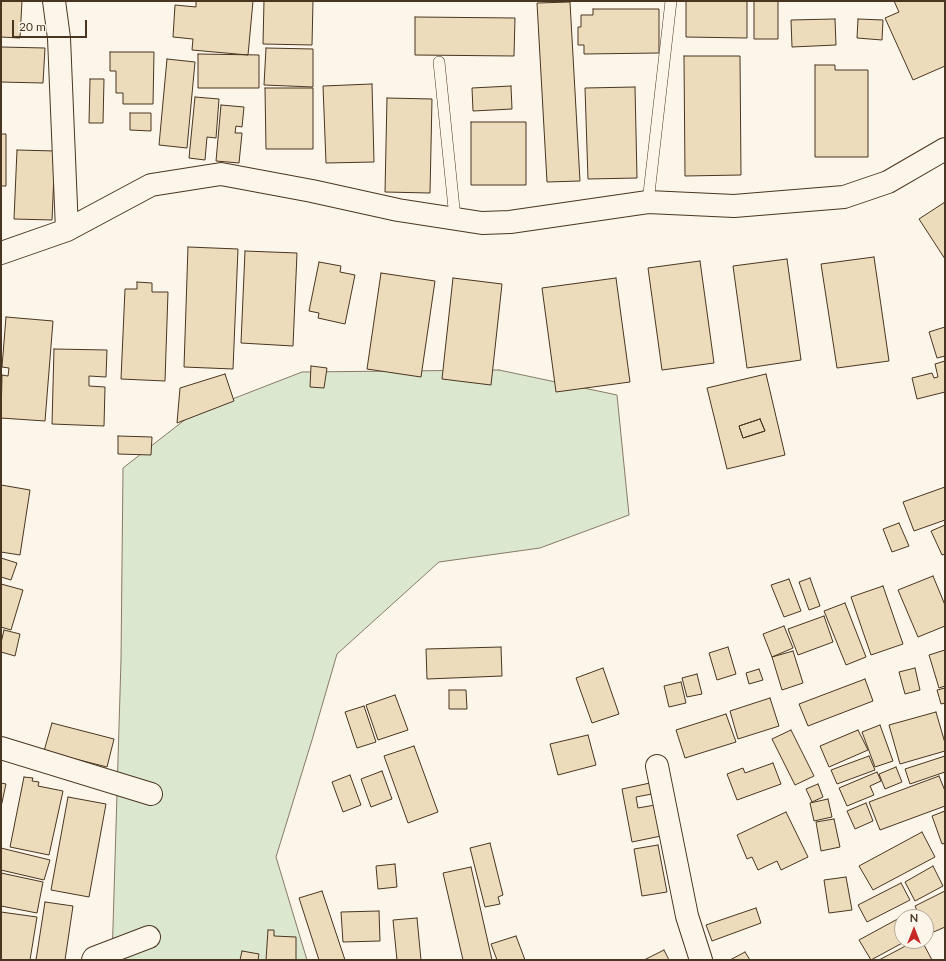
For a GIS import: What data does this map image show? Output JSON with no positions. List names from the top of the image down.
{
  "scale_bar": "20 m",
  "north": "top"
}
